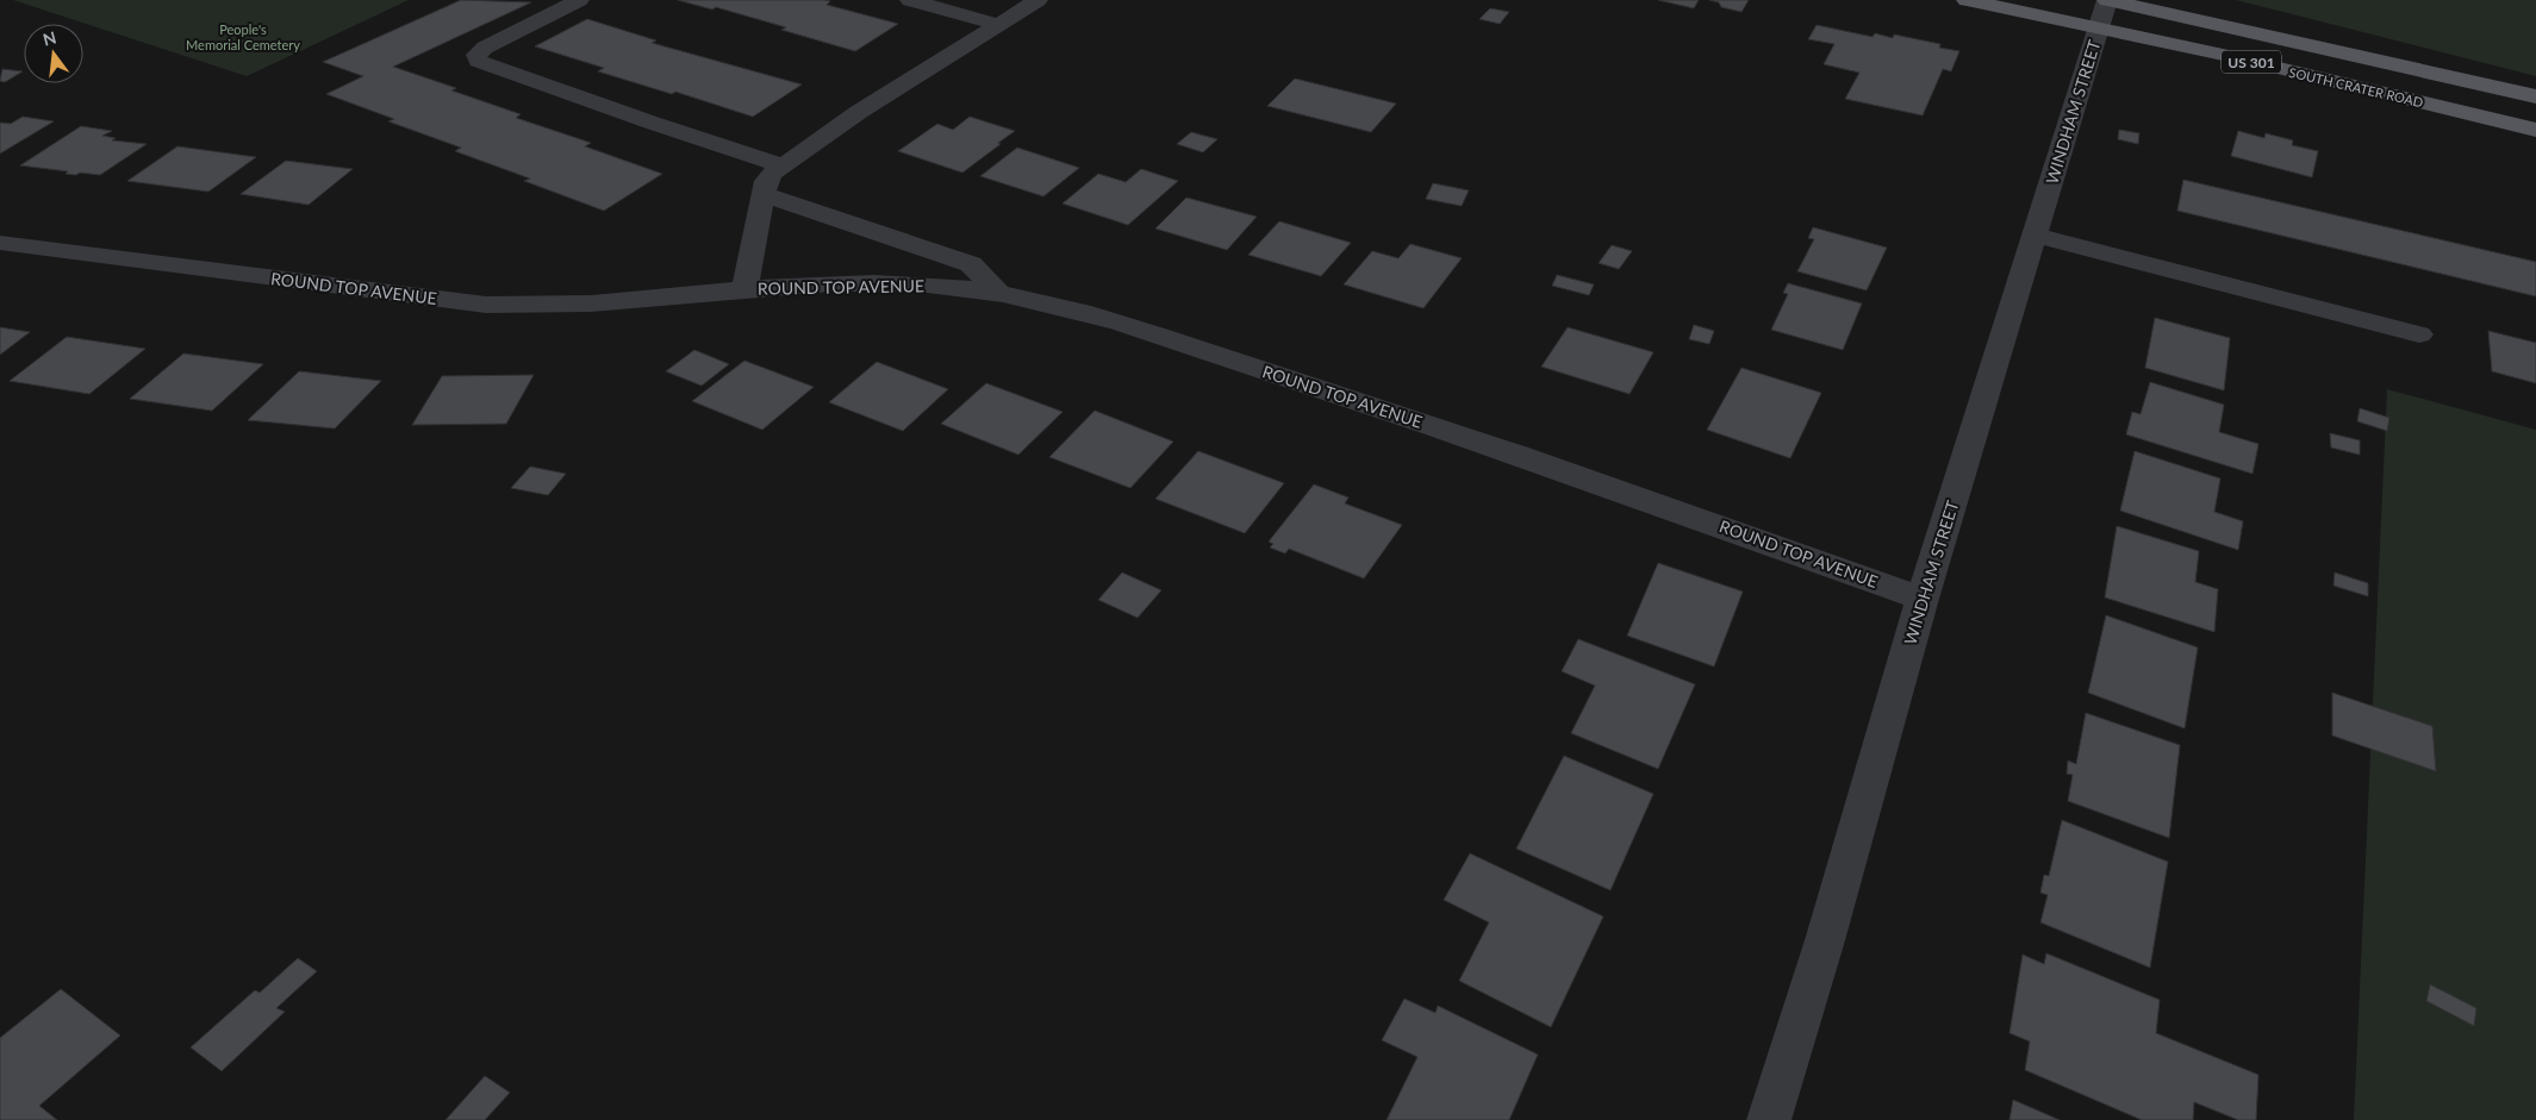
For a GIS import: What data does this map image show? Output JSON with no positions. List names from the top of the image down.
{
  "streets": {
    "main road": ["US 301", "SOUTH CRATER ROAD"],
    "street": ["WINDHAM STREET", "ROUND TOP AVENUE"]
  },
  "crossings": [
    ["SOUTH CRATER ROAD", "WINDHAM STREET"],
    ["WINDHAM STREET", "ROUND TOP AVENUE"]
  ],
  "parks": ["People's Memorial Cemetery"],
  "north": "top"
}
